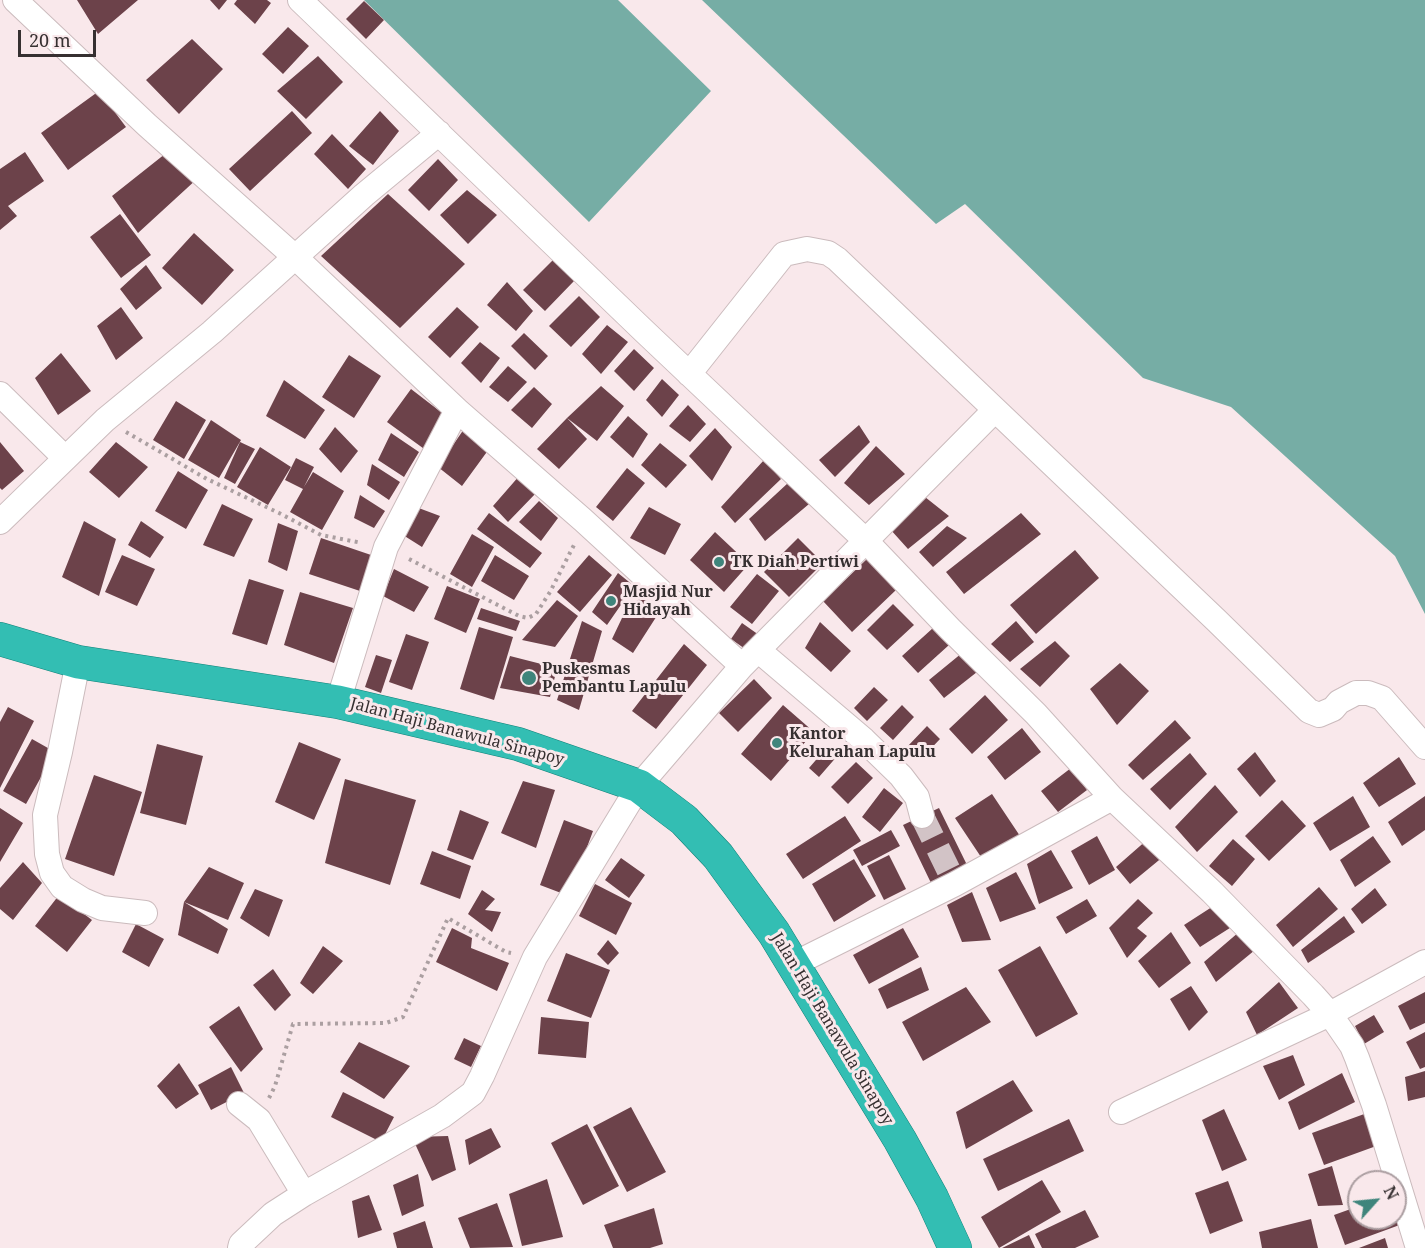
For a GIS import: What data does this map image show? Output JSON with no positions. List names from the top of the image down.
{
  "streets": {
    "highway": ["Jalan Haji Banawula Sinapoy"]
  },
  "places": [
    "TK Diah Pertiwi",
    "Masjid Nur Hidayah",
    "Puskesmas Pembantu Lapulu",
    "Kantor Kelurahan Lapulu"
  ],
  "scale_bar": "20 m",
  "north": "top right"
}
